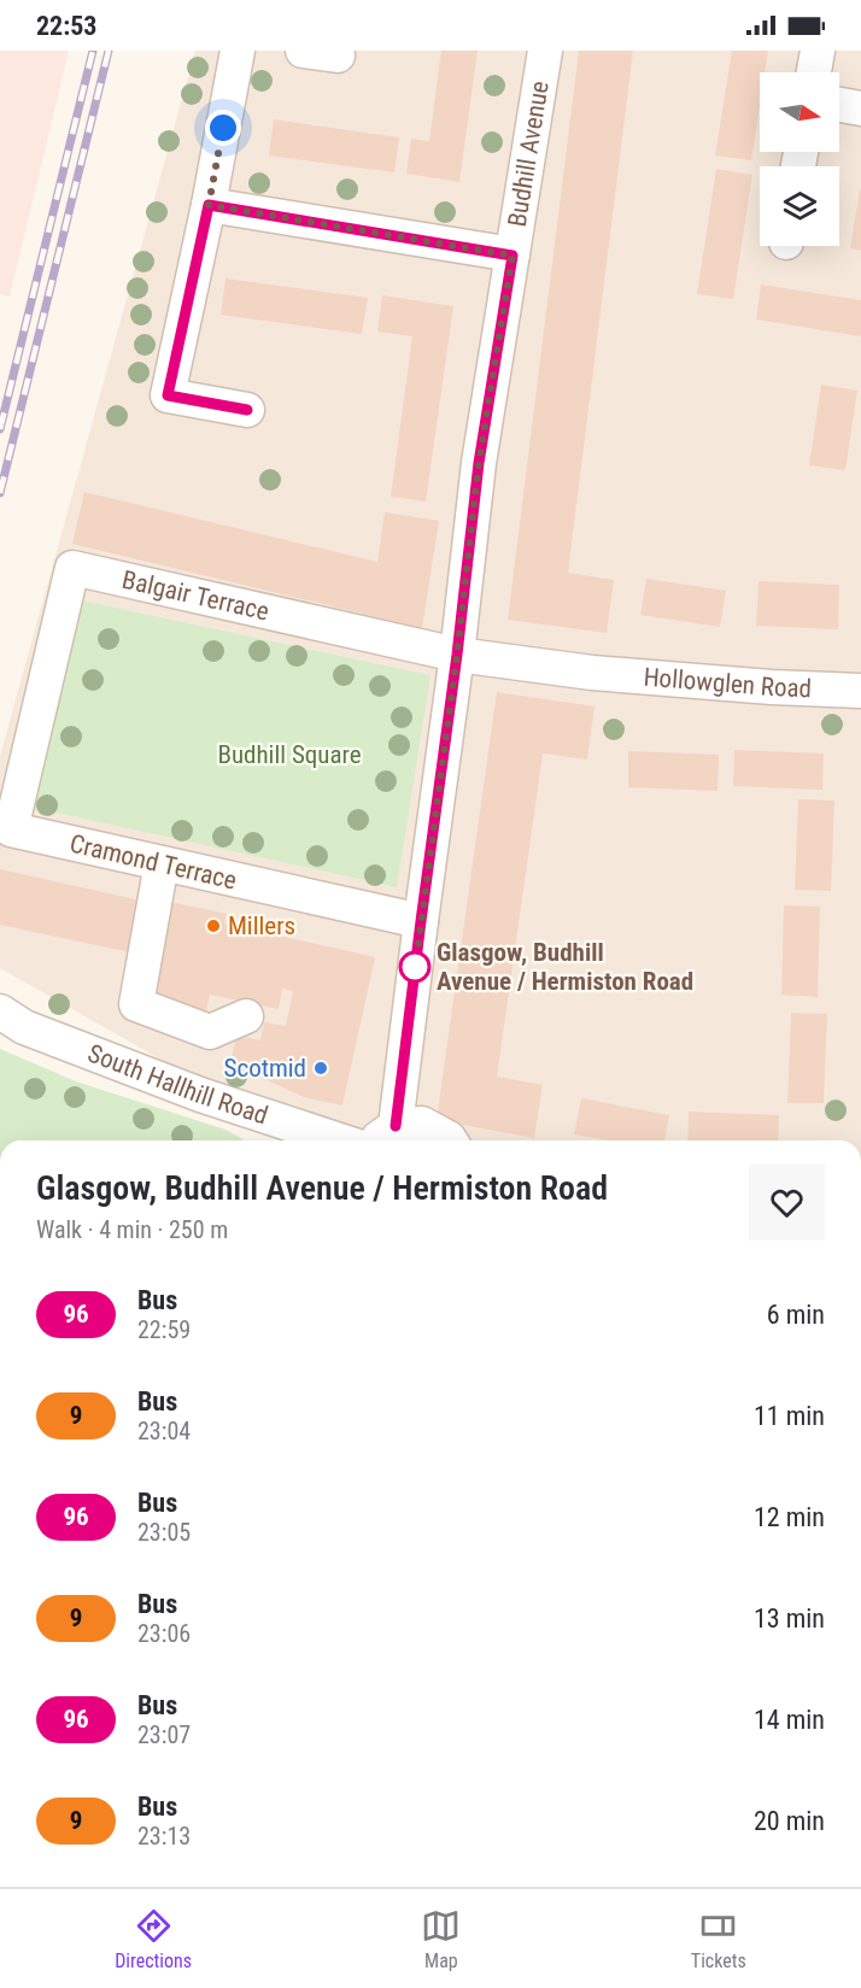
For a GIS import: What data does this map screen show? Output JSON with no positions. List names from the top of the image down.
{
  "streets": {
    "street": [
      "Budhill Avenue",
      "Balgair Terrace",
      "Hollowglen Road",
      "Cramond Terrace",
      "South Hallhill Road"
    ]
  },
  "crossings": [
    ["Budhill Avenue", "Balgair Terrace"],
    ["Budhill Avenue", "Hollowglen Road"],
    ["Budhill Avenue", "Cramond Terrace"],
    ["Balgair Terrace", "Hollowglen Road"],
    ["Balgair Terrace", "Cramond Terrace"]
  ],
  "parks": ["Budhill Square"],
  "places": ["Millers", "Glasgow, Budhill Avenue / Hermiston Road", "Scotmid"],
  "lines": ["bus line 96"],
  "north": "right",
  "page": {
    "status": "22:53",
    "heading": ["Glasgow, Budhill Avenue / Hermiston Road", "Walk · 4 min · 250 m"],
    "list": [
      {
        "mark": "96",
        "name": "Bus",
        "note": "22:59",
        "value": "6 min"
      },
      {
        "mark": "9",
        "name": "Bus",
        "note": "23:04",
        "value": "11 min"
      },
      {
        "mark": "96",
        "name": "Bus",
        "note": "23:05",
        "value": "12 min"
      },
      {
        "mark": "9",
        "name": "Bus",
        "note": "23:06",
        "value": "13 min"
      },
      {
        "mark": "96",
        "name": "Bus",
        "note": "23:07",
        "value": "14 min"
      },
      {
        "mark": "9",
        "name": "Bus",
        "note": "23:13",
        "value": "20 min"
      }
    ],
    "tabs": ["Directions", "Map", "Tickets"]
  }
}
